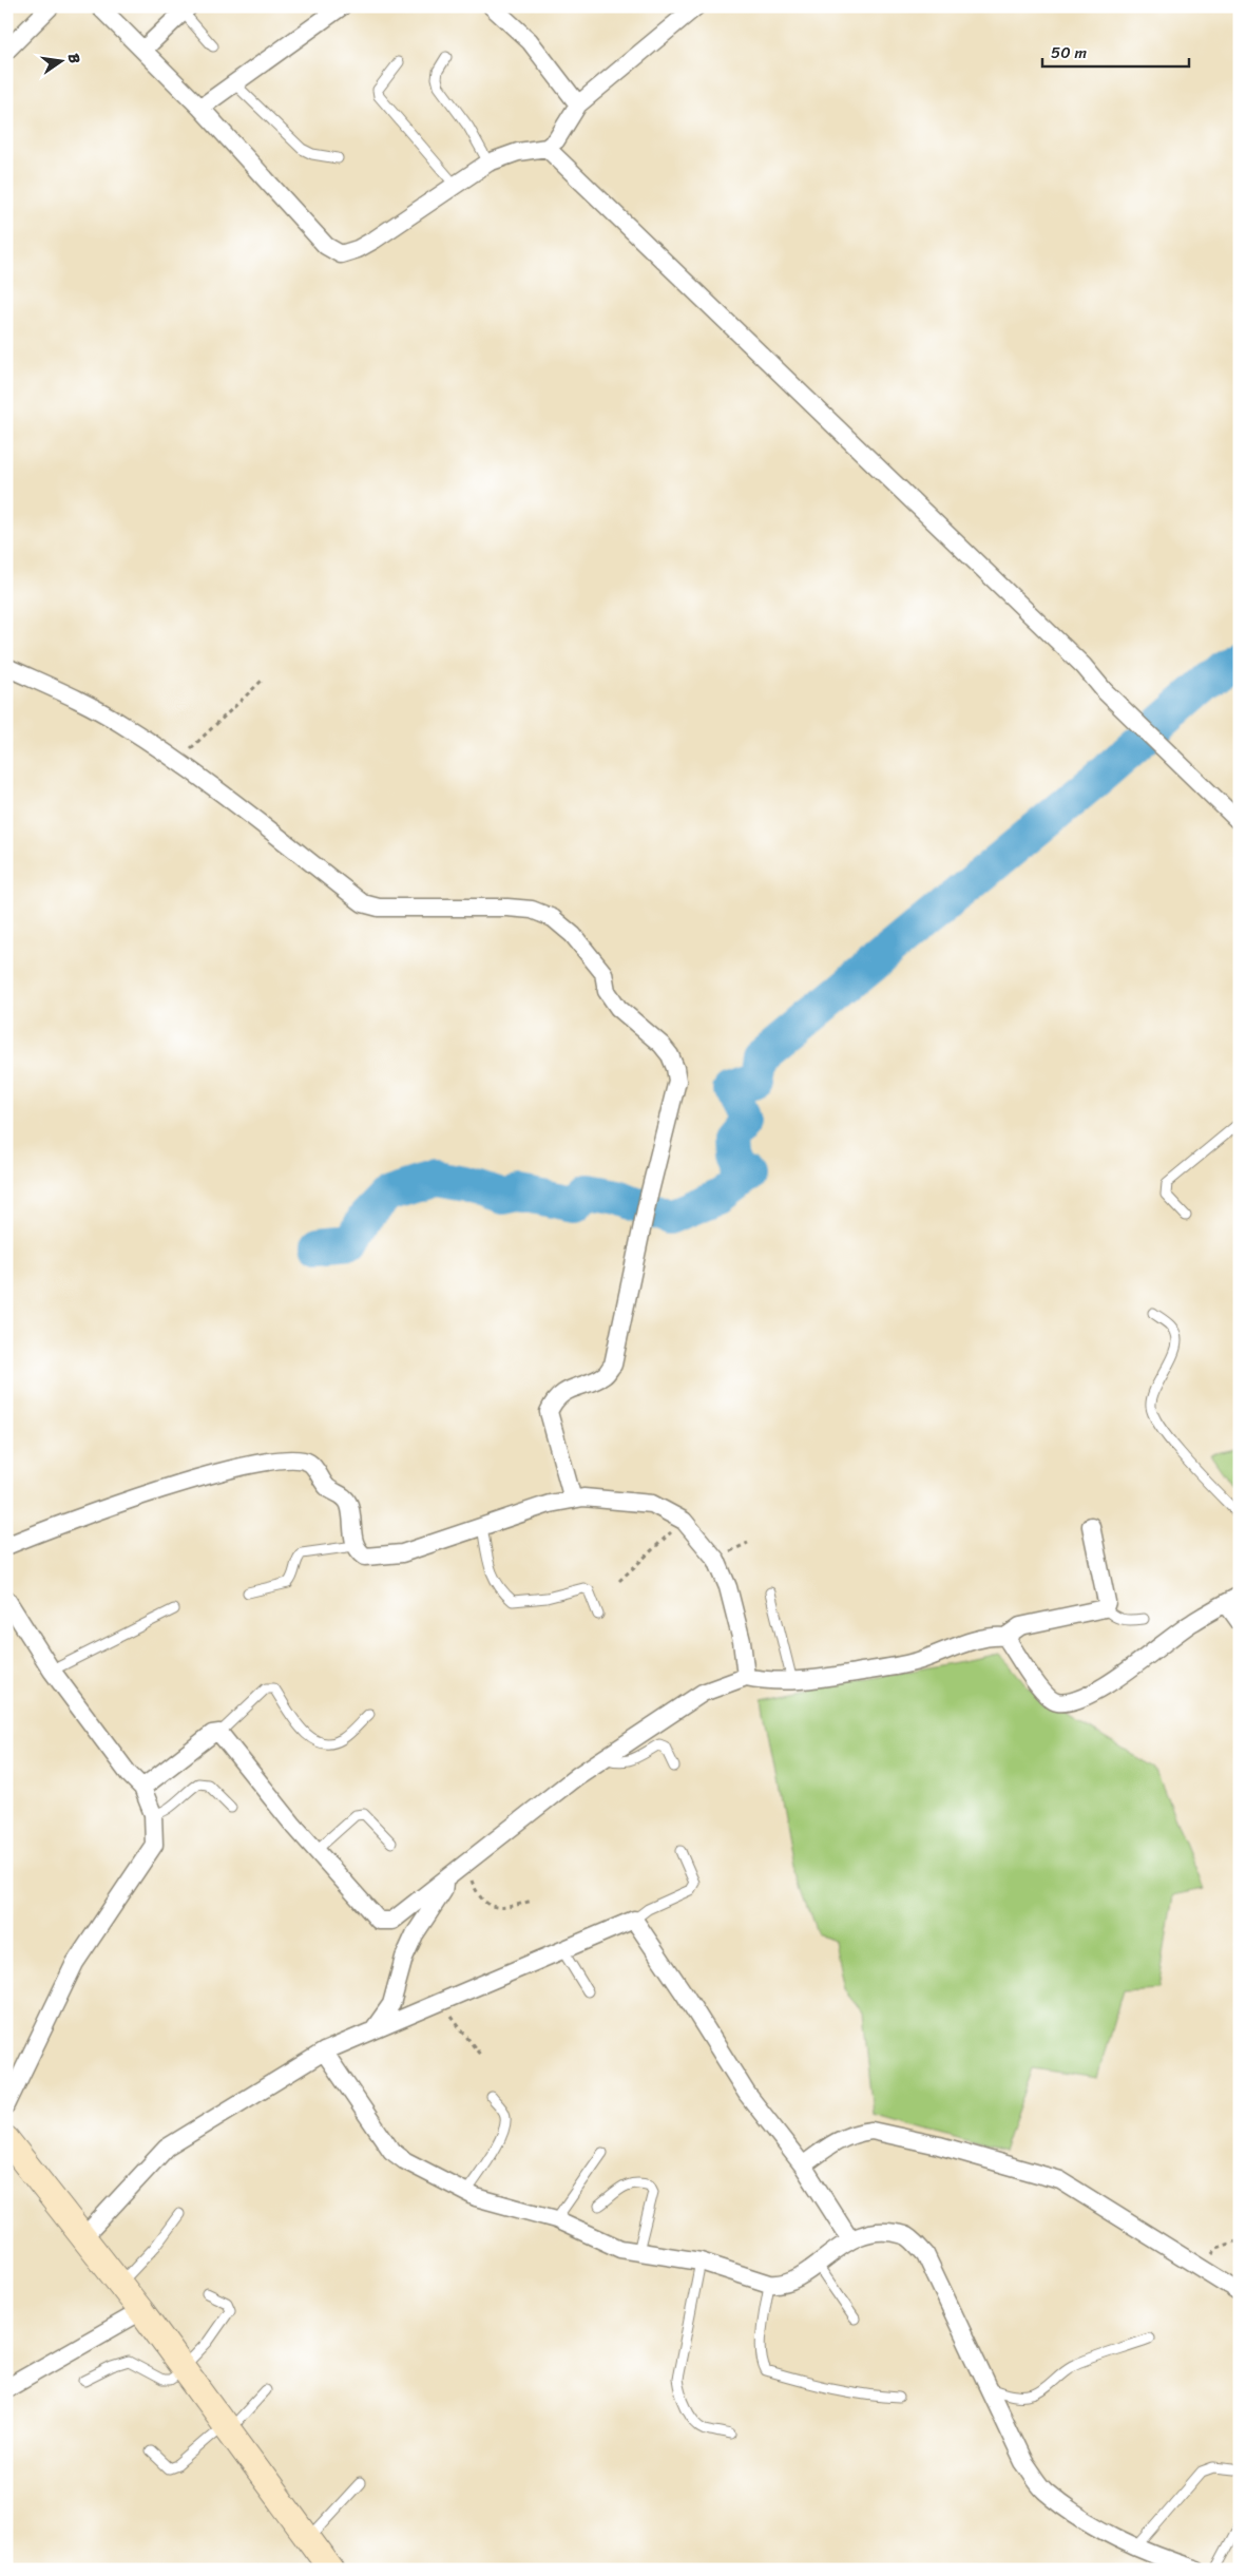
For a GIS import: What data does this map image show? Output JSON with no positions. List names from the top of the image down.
{
  "scale_bar": "50 m",
  "north": "right"
}
